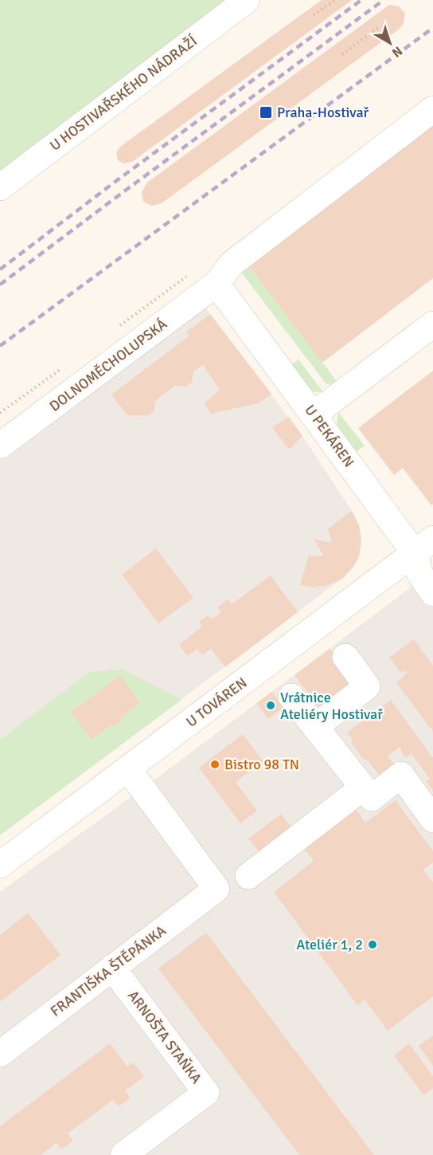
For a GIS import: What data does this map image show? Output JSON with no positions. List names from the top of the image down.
{
  "streets": {
    "street": [
      "U HOSTIVAŘSKÉHO NÁDRAŽÍ",
      "DOLNOMĚCHOLUPSKÁ",
      "U PEKÁREN",
      "U TOVÁREN",
      "FRANTIŠKA ŠTĚPÁNKA",
      "ARNOŠTA STAŇKA"
    ]
  },
  "crossings": [
    ["DOLNOMĚCHOLUPSKÁ", "U PEKÁREN"],
    ["U PEKÁREN", "U TOVÁREN"],
    ["U TOVÁREN", "FRANTIŠKA ŠTĚPÁNKA"],
    ["FRANTIŠKA ŠTĚPÁNKA", "ARNOŠTA STAŇKA"]
  ],
  "places": {
    "transit": ["Praha-Hostivař"],
    "other": ["Vrátnice Ateliéry Hostivař", "Bistro 98 TN", "Ateliér 1, 2"]
  },
  "north": "bottom right"
}
